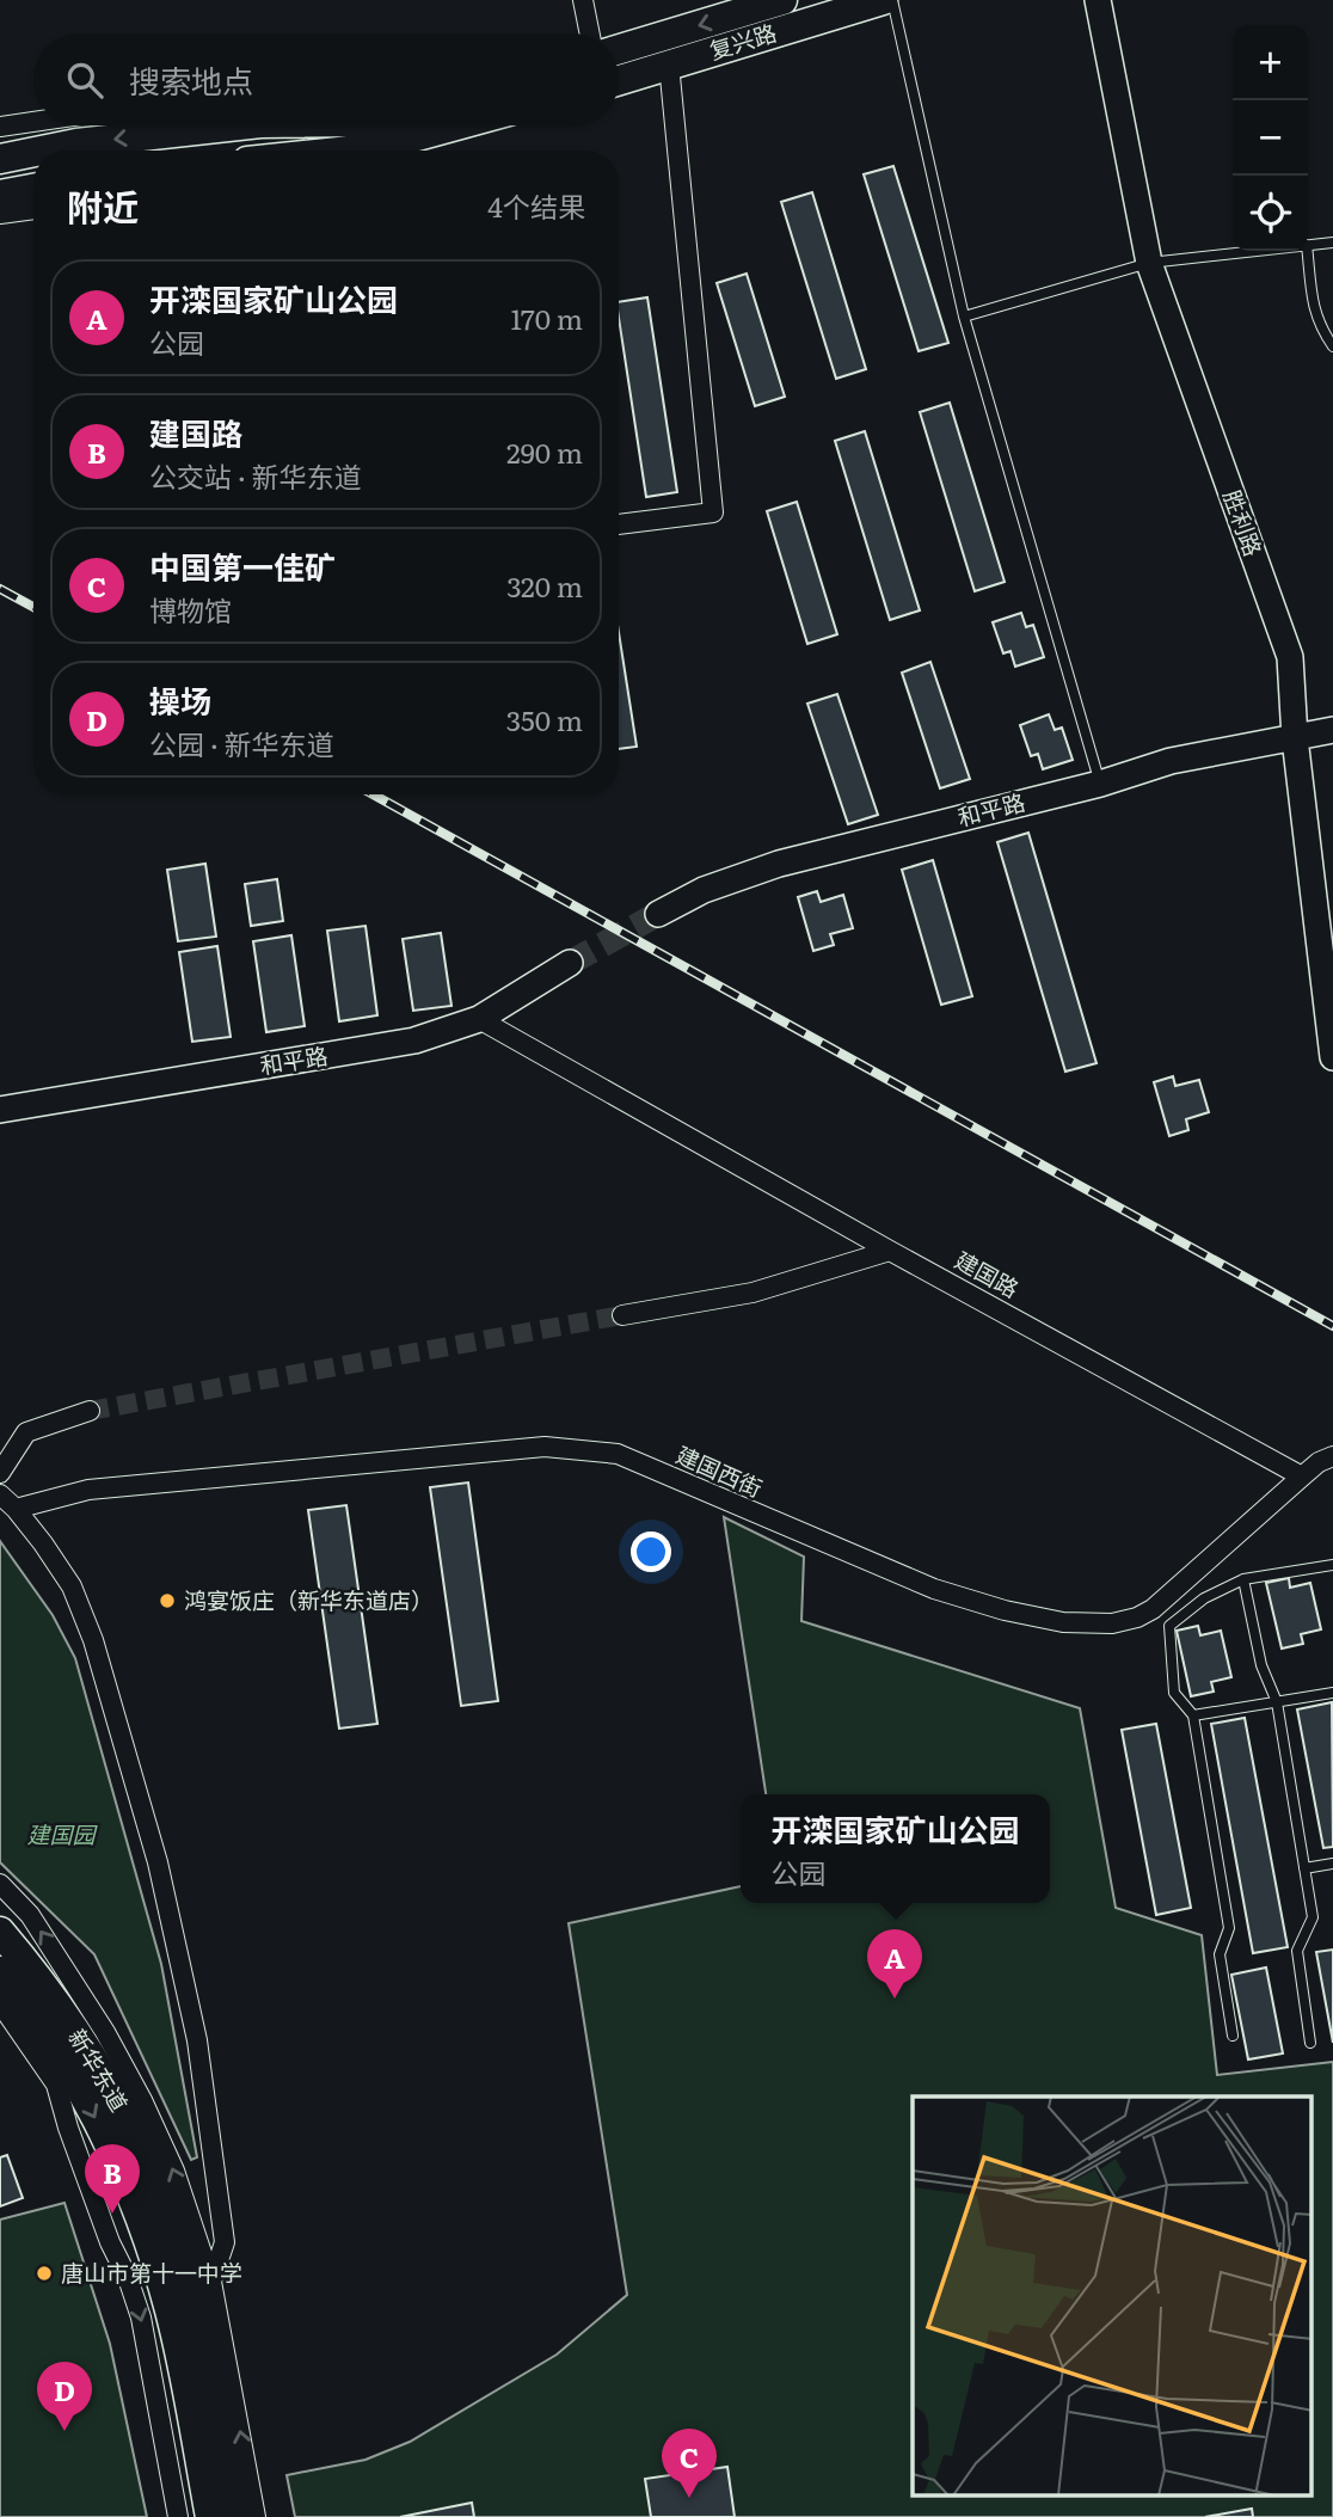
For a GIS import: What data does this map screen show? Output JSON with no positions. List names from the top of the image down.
{
  "streets": {
    "main road": ["复兴路", "新华东道"],
    "street": [
      "胜利路",
      "和平路",
      "建国路",
      "建国西街"
    ]
  },
  "crossings": [
    ["胜利路", "和平路"],
    ["和平路", "建国路"],
    ["建国路", "建国西街"]
  ],
  "parks": ["建国园"],
  "places": ["鸿宴饭庄（新华东道店）", "唐山市第十一中学"],
  "page": {
    "map_buttons": ["+", "−"],
    "search": "搜索地点",
    "heading": ["附近", "4个结果"],
    "list": [
      {
        "mark": "A",
        "name": "开滦国家矿山公园",
        "note": "公园",
        "value": "170 m"
      },
      {
        "mark": "B",
        "name": "建国路",
        "note": "公交站 · 新华东道",
        "value": "290 m"
      },
      {
        "mark": "C",
        "name": "中国第一佳矿",
        "note": "博物馆",
        "value": "320 m"
      },
      {
        "mark": "D",
        "name": "操场",
        "note": "公园 · 新华东道",
        "value": "350 m"
      }
    ],
    "popup": ["开滦国家矿山公园", "公园"],
    "pins": [
      "A",
      "B",
      "D",
      "C"
    ]
  }
}
